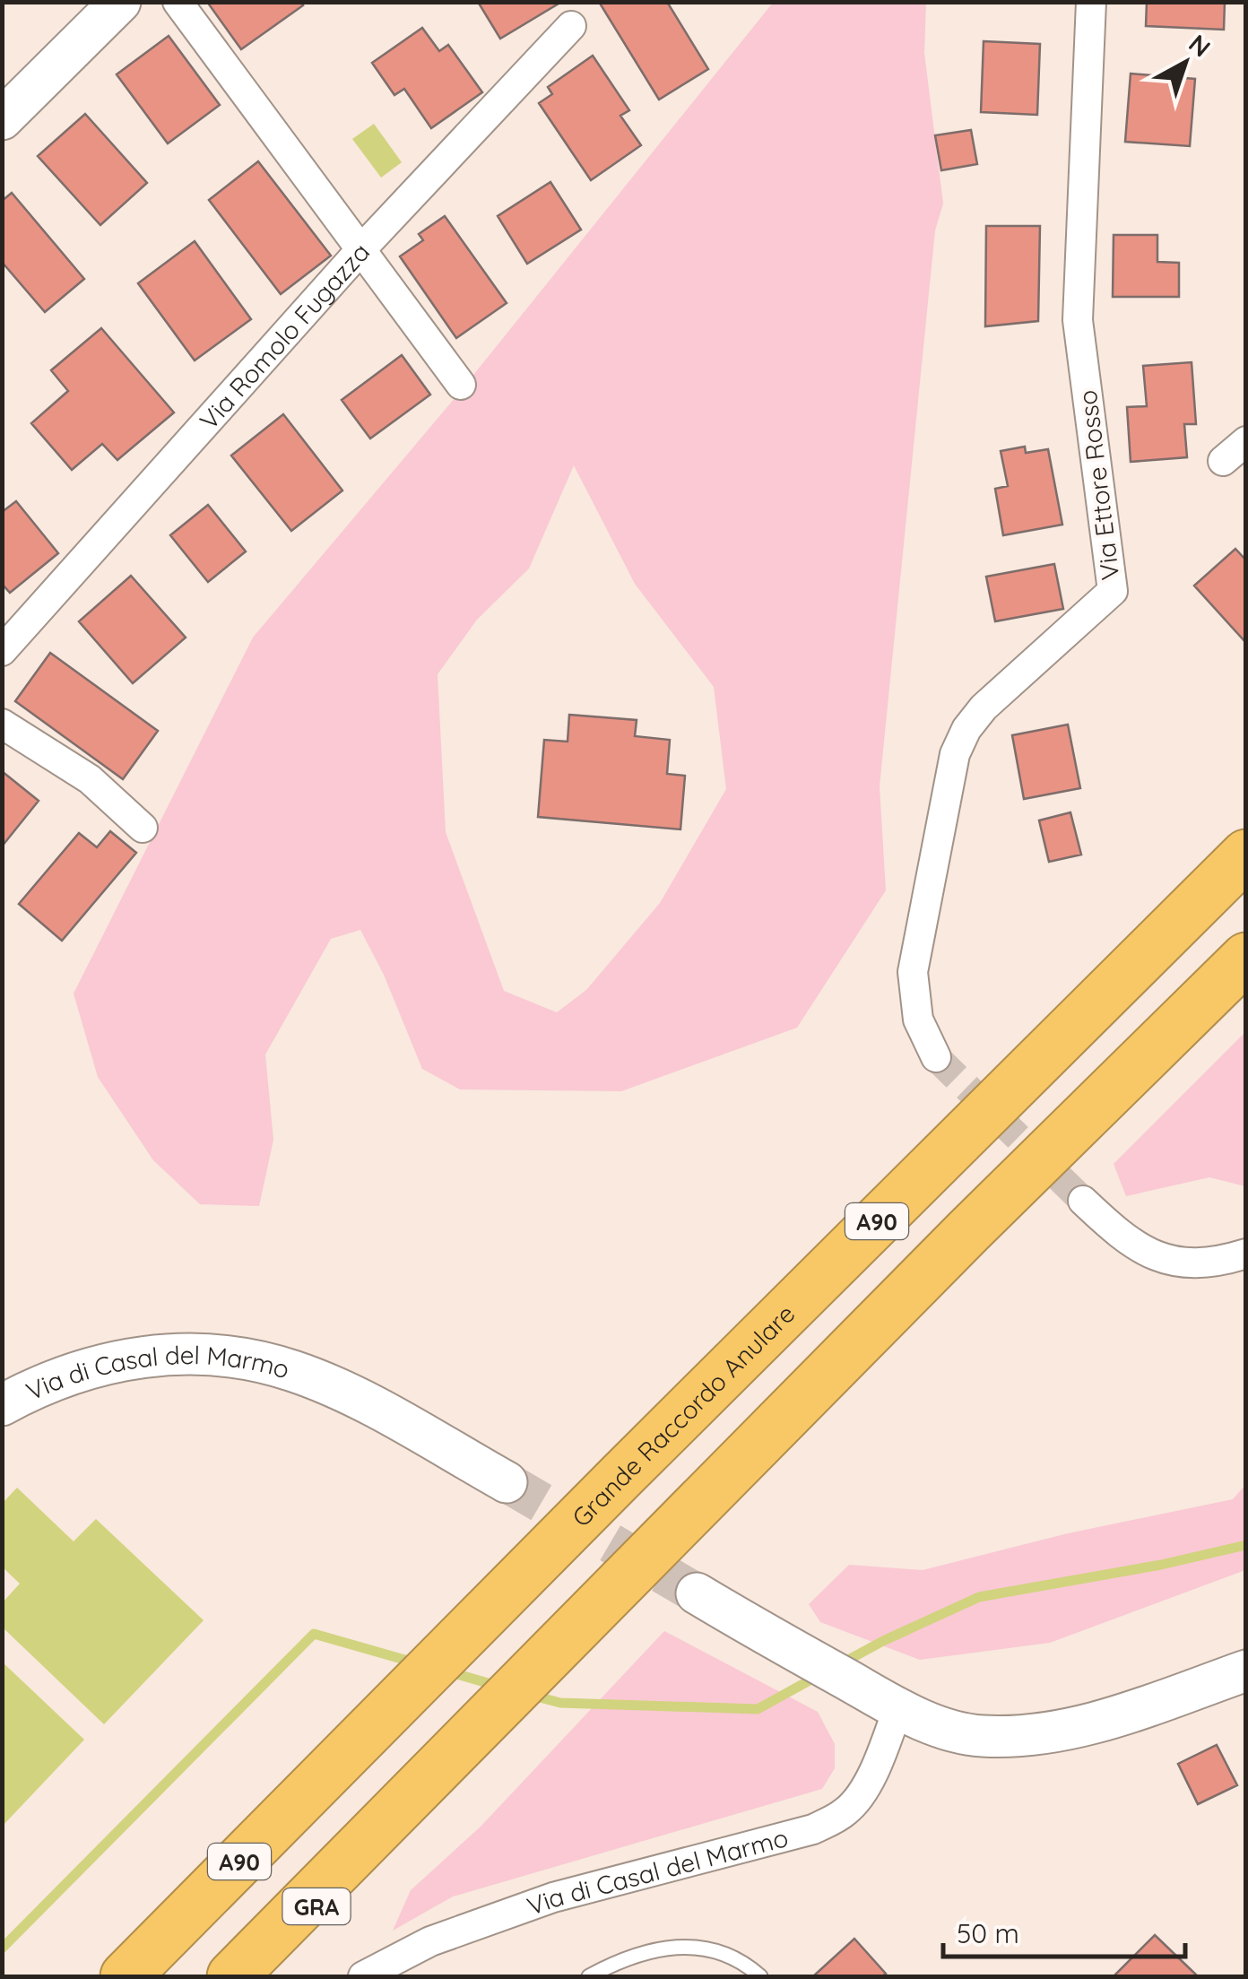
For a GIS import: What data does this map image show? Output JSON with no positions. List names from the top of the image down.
{
  "streets": {
    "highway": ["A90", "Grande Raccordo Anulare", "GRA"],
    "main road": ["Via di Casal del Marmo"],
    "street": ["Via Romolo Fugazza", "Via Ettore Rosso"]
  },
  "scale_bar": "50 m",
  "north": "top right"
}
